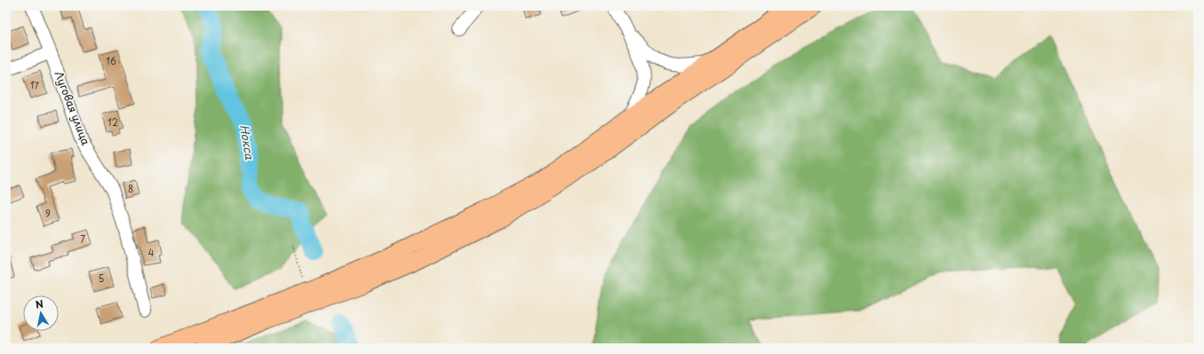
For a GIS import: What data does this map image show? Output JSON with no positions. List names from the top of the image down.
{
  "streets": {
    "street": ["Луговая улица"]
  },
  "water": ["Нокса"],
  "house_numbers": [
    "16",
    "17",
    "12",
    "8",
    "9",
    "7",
    "4",
    "5"
  ],
  "north": "top"
}
